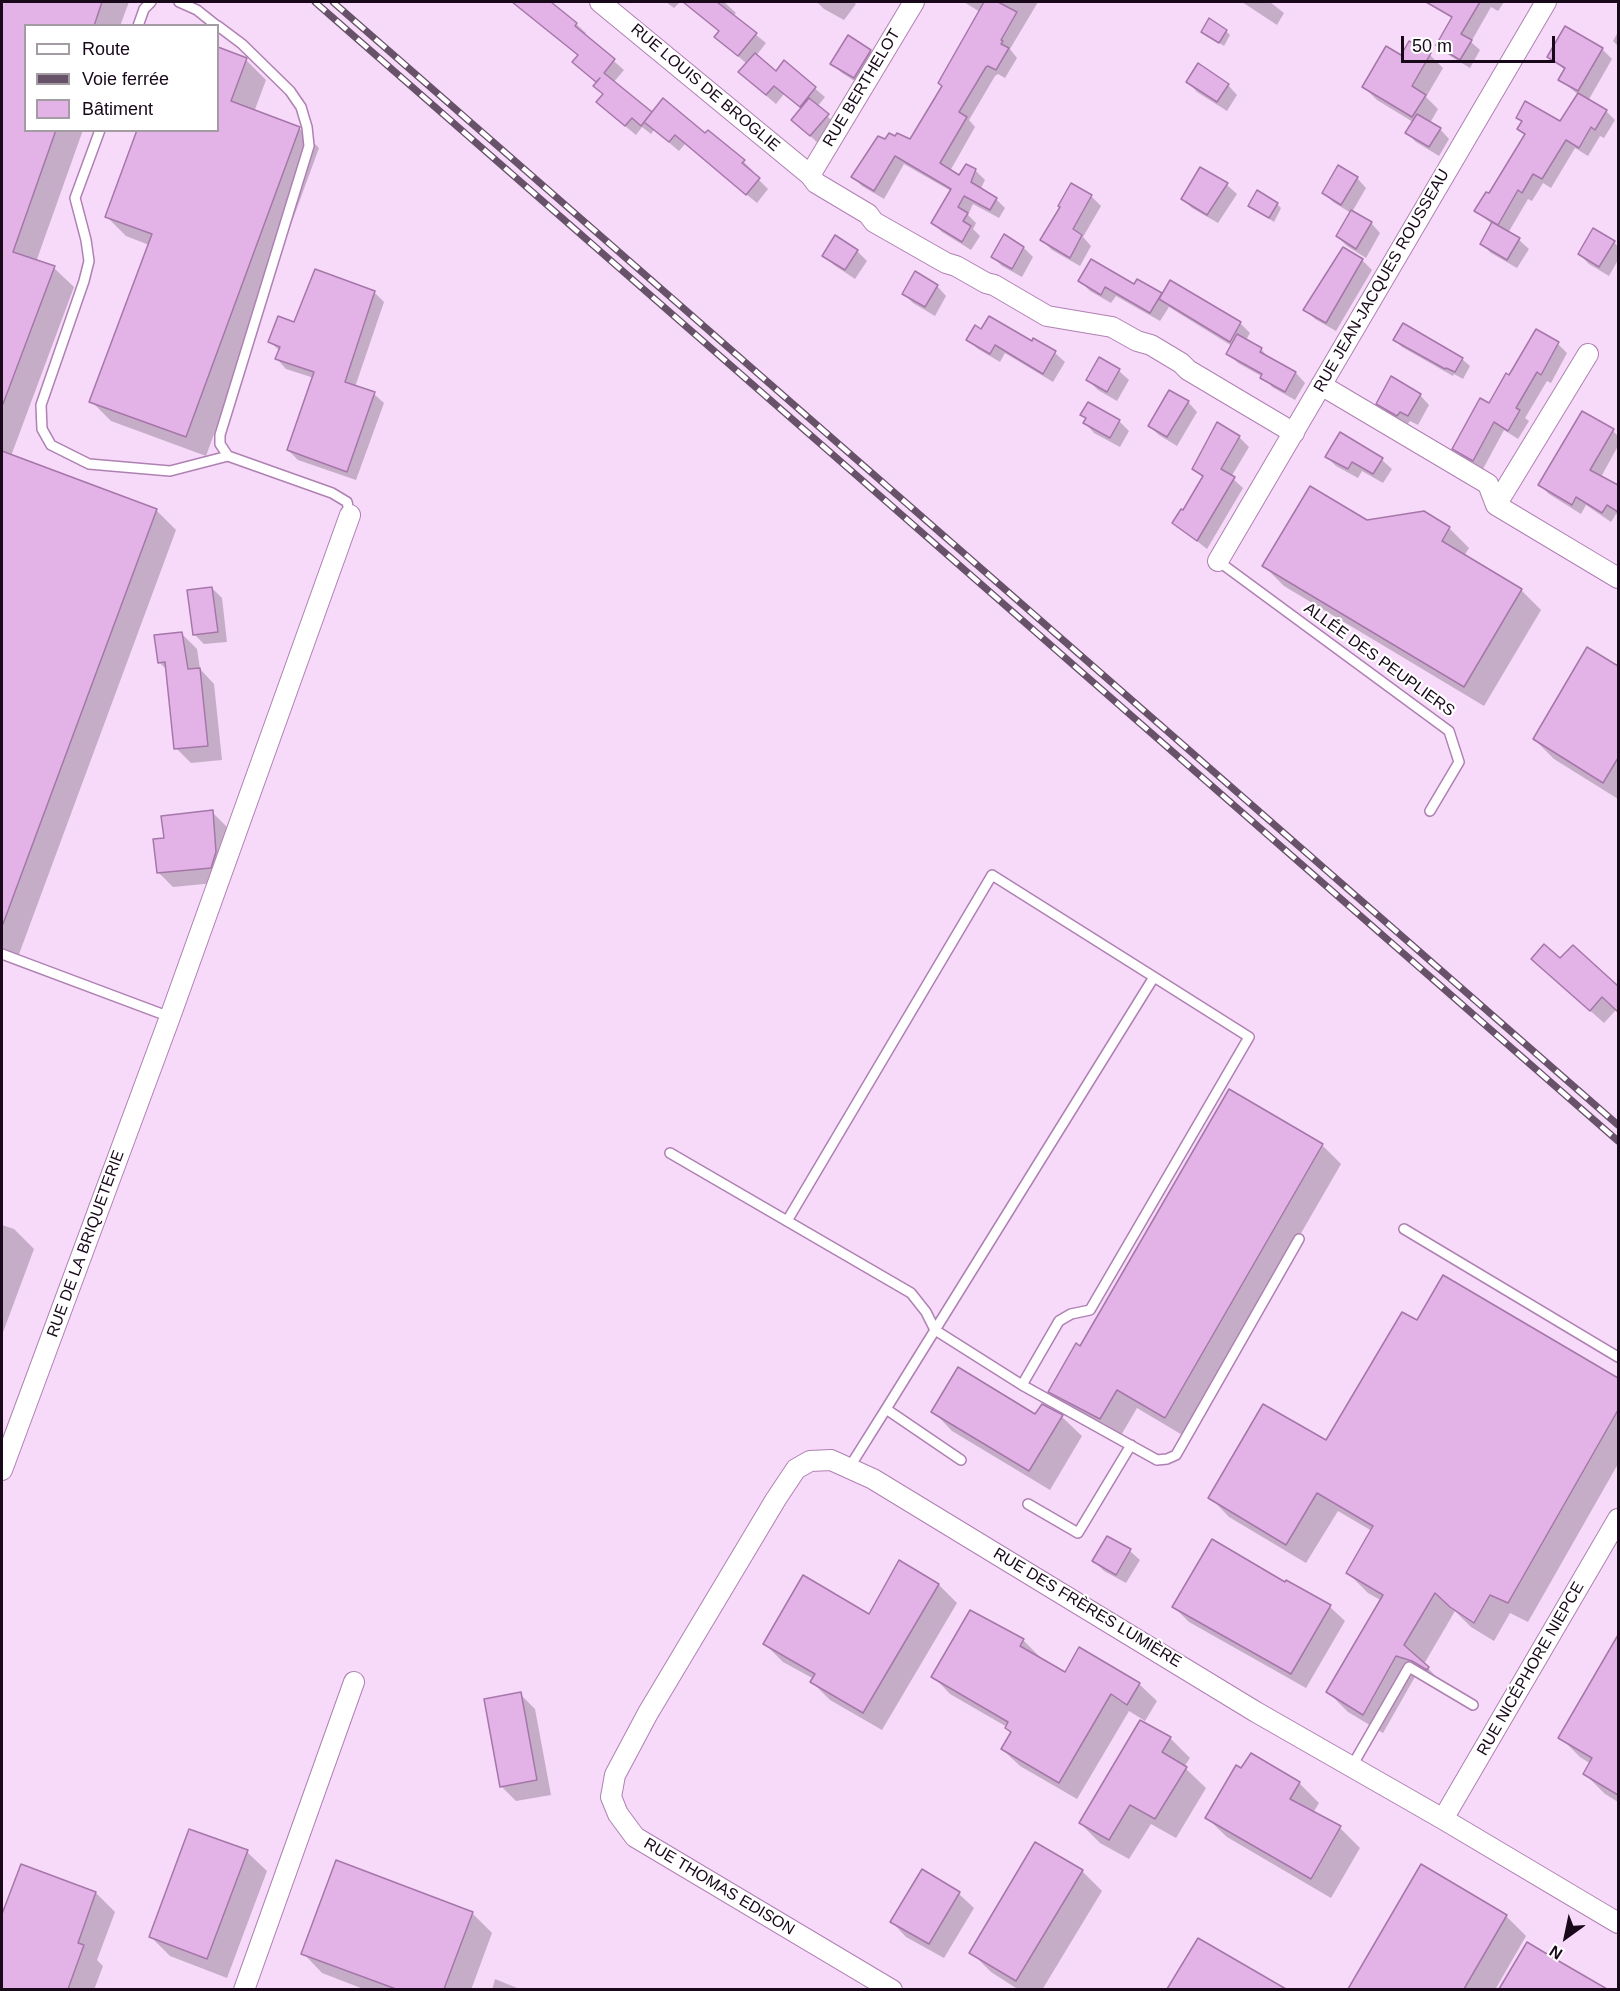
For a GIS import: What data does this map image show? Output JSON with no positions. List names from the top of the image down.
{
  "streets": {
    "street": [
      "RUE LOUIS DE BROGLIE",
      "RUE BERTHELOT",
      "RUE JEAN-JACQUES ROUSSEAU",
      "RUE DE LA BRIQUETERIE",
      "RUE DES FRÈRES LUMIÈRE",
      "RUE NICÉPHORE NIEPCE",
      "RUE THOMAS EDISON"
    ],
    "lane": ["ALLÉE DES PEUPLIERS"]
  },
  "crossings": [
    ["RUE LOUIS DE BROGLIE", "RUE BERTHELOT"],
    ["RUE LOUIS DE BROGLIE", "RUE JEAN-JACQUES ROUSSEAU"],
    ["RUE JEAN-JACQUES ROUSSEAU", "ALLÉE DES PEUPLIERS"],
    ["RUE DES FRÈRES LUMIÈRE", "RUE NICÉPHORE NIEPCE"],
    ["RUE DES FRÈRES LUMIÈRE", "RUE THOMAS EDISON"]
  ],
  "legend": ["Route", "Voie ferrée", "Bâtiment"],
  "scale_bar": "50 m",
  "north": "bottom left"
}
